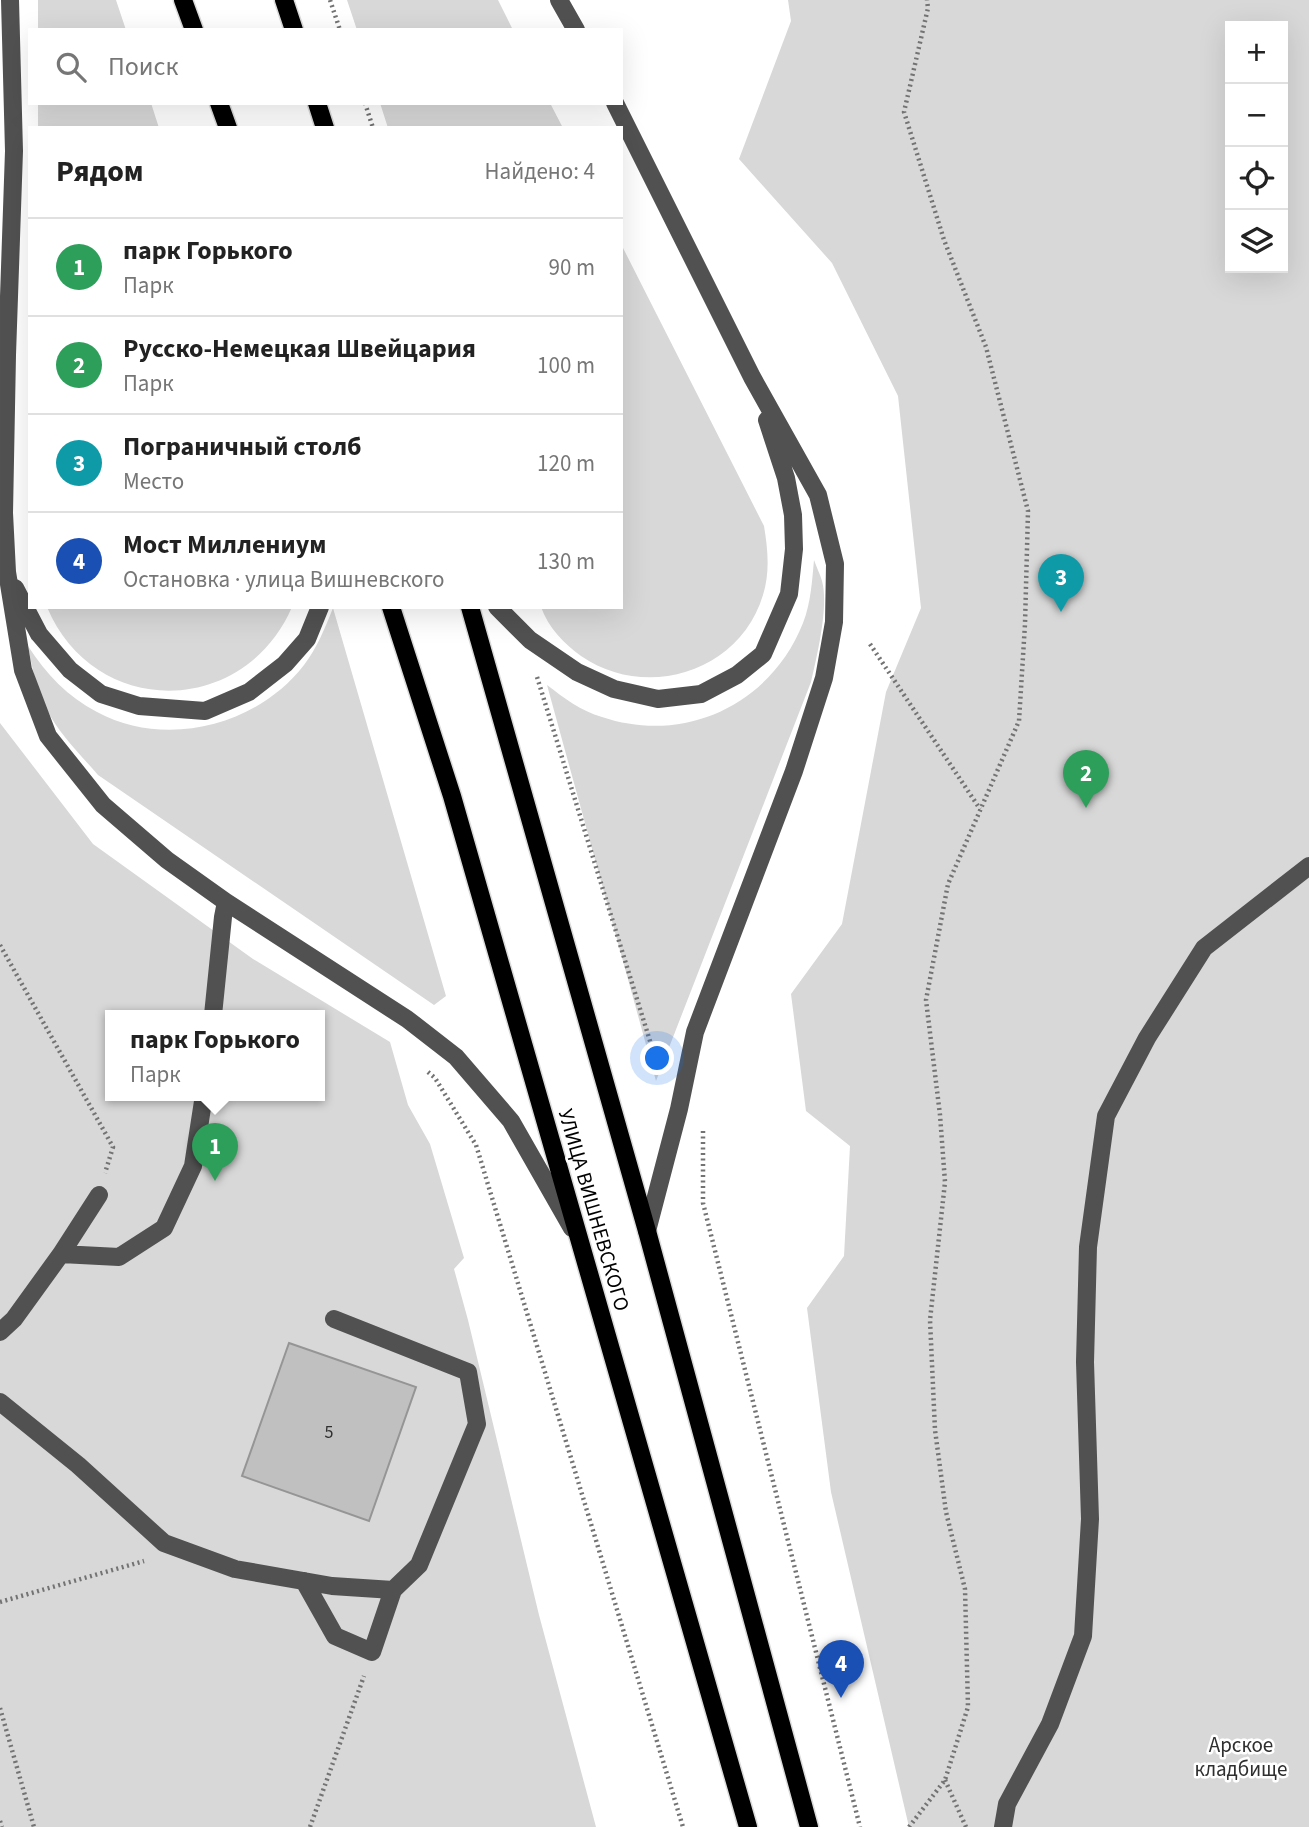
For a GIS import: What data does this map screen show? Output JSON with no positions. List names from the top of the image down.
{
  "streets": {
    "main road": ["УЛИЦА ВИШНЕВСКОГО"]
  },
  "parks": ["Арское кладбище"],
  "house_numbers": ["5"],
  "page": {
    "map_buttons": ["+", "−"],
    "search": "Поиск",
    "heading": ["Рядом", "Найдено: 4"],
    "list": [
      {
        "mark": "1",
        "name": "парк Горького",
        "note": "Парк",
        "value": "90 m"
      },
      {
        "mark": "2",
        "name": "Русско-Немецкая Швейцария",
        "note": "Парк",
        "value": "100 m"
      },
      {
        "mark": "3",
        "name": "Пограничный столб",
        "note": "Место",
        "value": "120 m"
      },
      {
        "mark": "4",
        "name": "Мост Миллениум",
        "note": "Остановка · улица Вишневского",
        "value": "130 m"
      }
    ],
    "pins": [
      "3",
      "2",
      "1",
      "4"
    ],
    "popup": ["парк Горького", "Парк"]
  }
}
